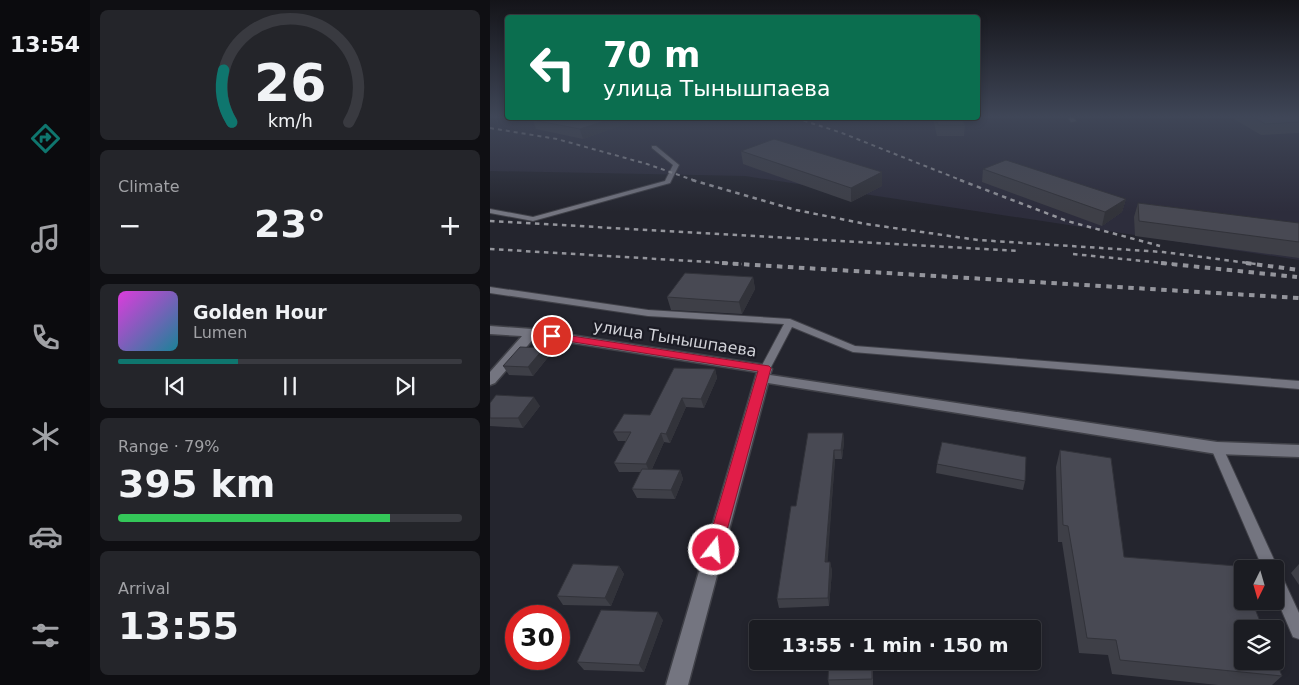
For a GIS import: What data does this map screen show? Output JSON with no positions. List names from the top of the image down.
{
  "streets": {
    "street": ["улица Тынышпаева"]
  },
  "north": "bottom",
  "page": {
    "tabs": "13:54",
    "turn": ["70 m", "улица Тынышпаева"],
    "tile": [
      "Climate",
      ["Range · 79%", "395 km"],
      ["Arrival", "13:55"]
    ],
    "heat": ["−", "23°", "+"],
    "song": ["Golden Hour", "Lumen"],
    "limit": "30",
    "trip": "13:55 · 1 min · 150 m",
    "gauge": ["26", "km/h"]
  }
}
